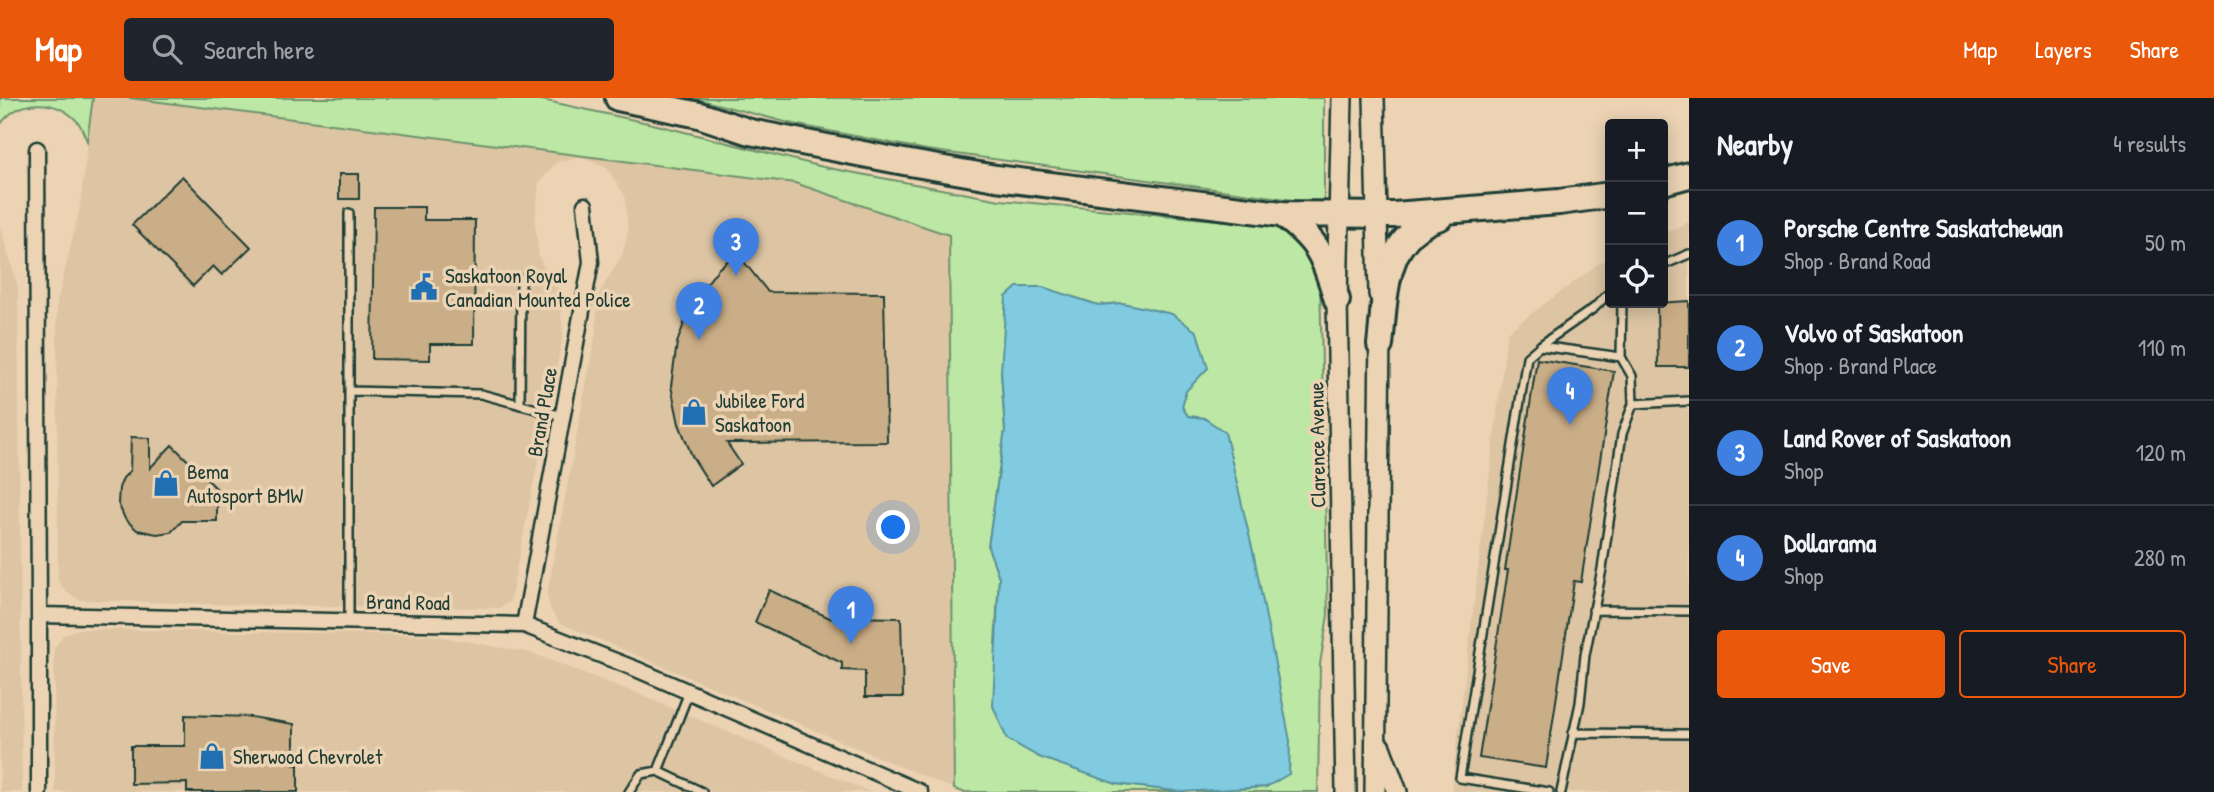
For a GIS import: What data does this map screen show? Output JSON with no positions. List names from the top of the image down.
{
  "streets": {
    "main road": ["Clarence Avenue"],
    "street": ["Brand Place", "Brand Road"]
  },
  "crossings": [
    ["Brand Place", "Brand Road"]
  ],
  "places": {
    "public building": ["Saskatoon Royal Canadian Mounted Police"],
    "shop": ["Jubilee Ford Saskatoon", "Bema Autosport BMW", "Sherwood Chevrolet"]
  },
  "page": {
    "header": "Map",
    "search": "Search here",
    "nav": ["Map", "Layers", "Share"],
    "heading": ["Nearby", "4 results"],
    "map_buttons": ["+", "−"],
    "list": [
      {
        "mark": "1",
        "name": "Porsche Centre Saskatchewan",
        "note": "Shop · Brand Road",
        "value": "50 m"
      },
      {
        "mark": "2",
        "name": "Volvo of Saskatoon",
        "note": "Shop · Brand Place",
        "value": "110 m"
      },
      {
        "mark": "3",
        "name": "Land Rover of Saskatoon",
        "note": "Shop",
        "value": "120 m"
      },
      {
        "mark": "4",
        "name": "Dollarama",
        "note": "Shop",
        "value": "280 m"
      }
    ],
    "pins": [
      "3",
      "2",
      "4",
      "1"
    ],
    "buttons": ["Save", "Share"]
  }
}
